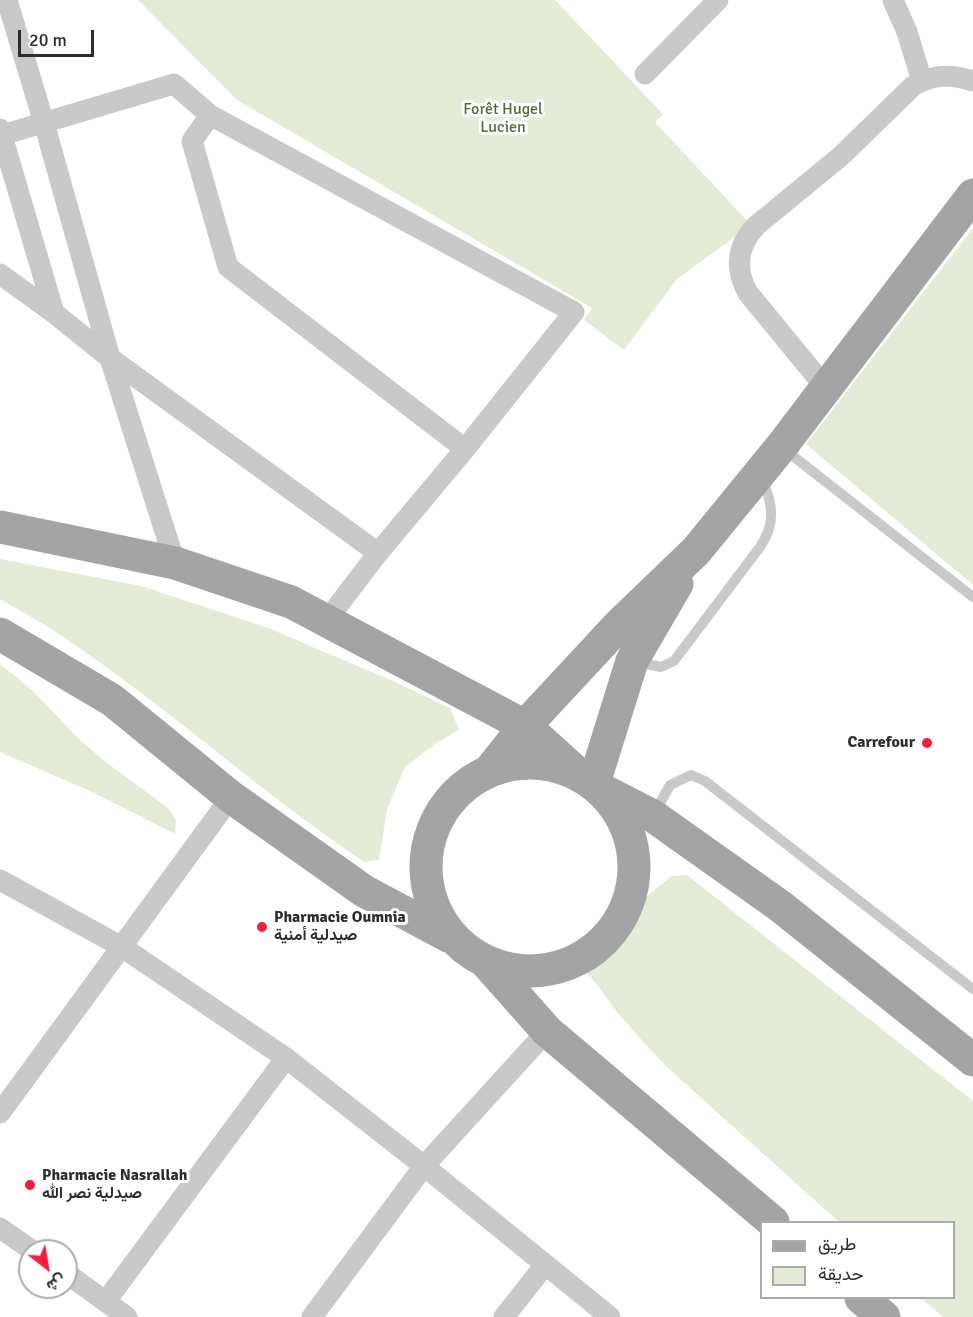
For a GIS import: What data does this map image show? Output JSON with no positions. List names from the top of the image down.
{
  "parks": ["Forêt Hugel Lucien"],
  "places": ["Carrefour", "Pharmacie Oumnia صيدلية أمنية", "Pharmacie Nasrallah صيدلية نصر الله"],
  "legend": ["طريق", "حديقة"],
  "scale_bar": "20 m",
  "north": "bottom right"
}
